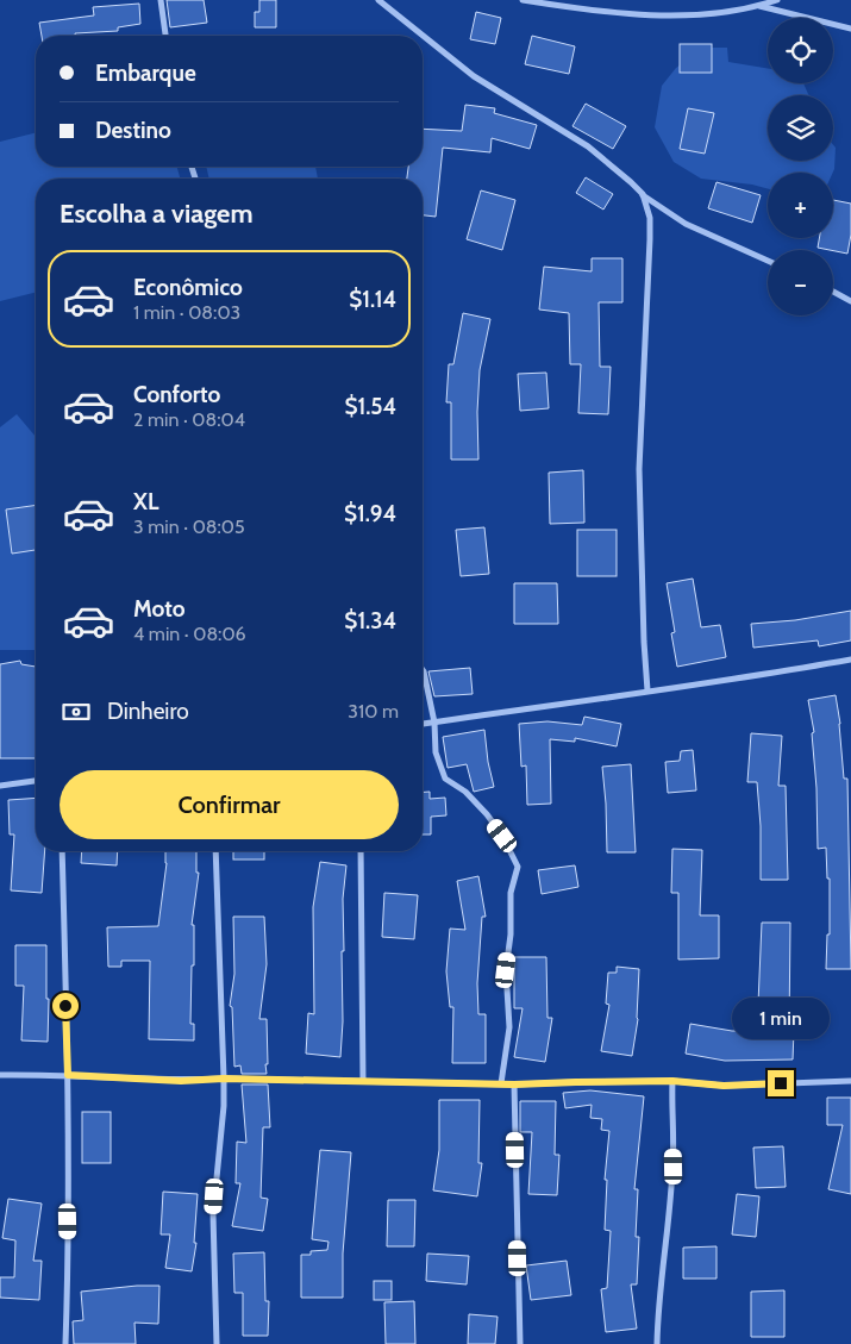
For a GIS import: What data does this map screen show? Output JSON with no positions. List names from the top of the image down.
{
  "page": {
    "map_buttons": ["+", "−"],
    "banner": ["Embarque", "Destino"],
    "heading": "Escolha a viagem",
    "list": [
      {
        "name": "Econômico",
        "note": "1 min · 08:03",
        "value": "$1.14"
      },
      {
        "name": "Conforto",
        "note": "2 min · 08:04",
        "value": "$1.54"
      },
      {
        "name": "XL",
        "note": "3 min · 08:05",
        "value": "$1.94"
      },
      {
        "name": "Moto",
        "note": "4 min · 08:06",
        "value": "$1.34"
      }
    ],
    "pay": ["Dinheiro", "310 m"],
    "buttons": "Confirmar",
    "bubble": "1 min"
  }
}
